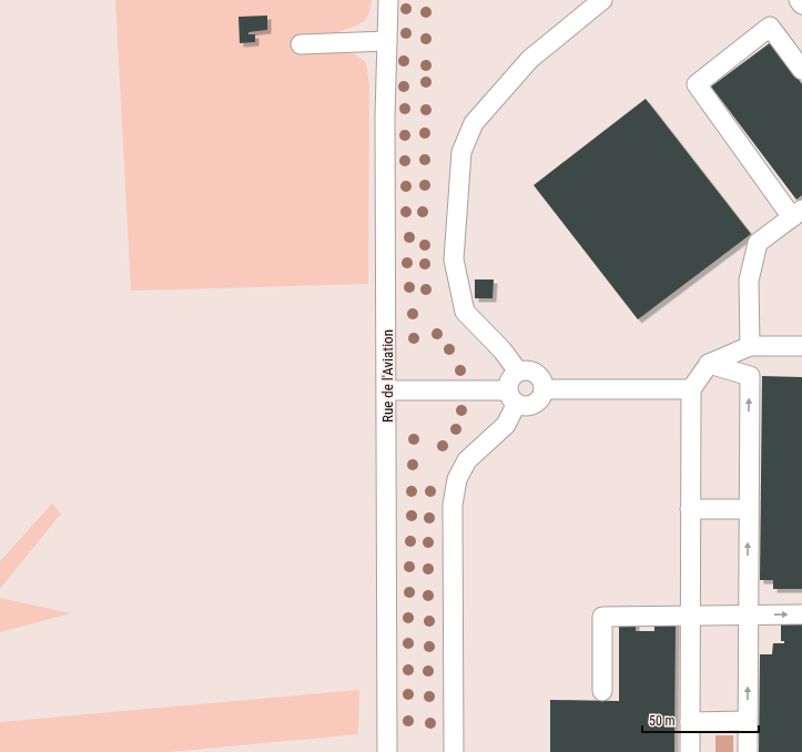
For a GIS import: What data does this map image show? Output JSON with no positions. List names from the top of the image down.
{
  "streets": {
    "street": ["Rue de l'Aviation"]
  },
  "scale_bar": "50 m"
}
